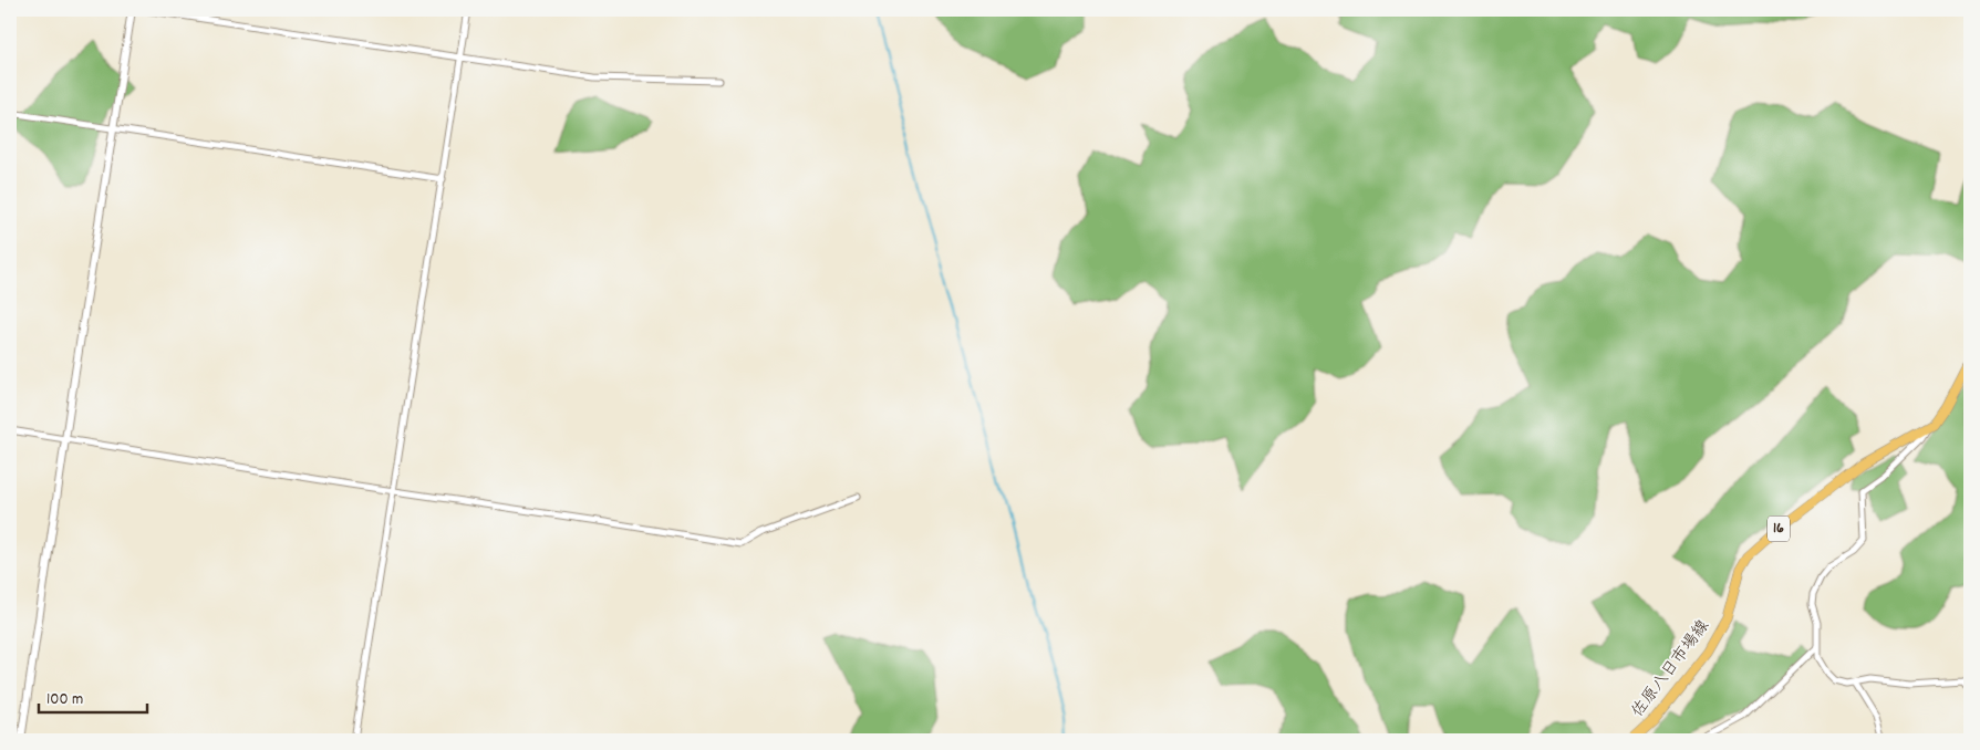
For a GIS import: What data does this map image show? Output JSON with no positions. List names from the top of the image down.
{
  "streets": {
    "main road": ["16", "佐原八日市場線"]
  },
  "scale_bar": "100 m"
}
